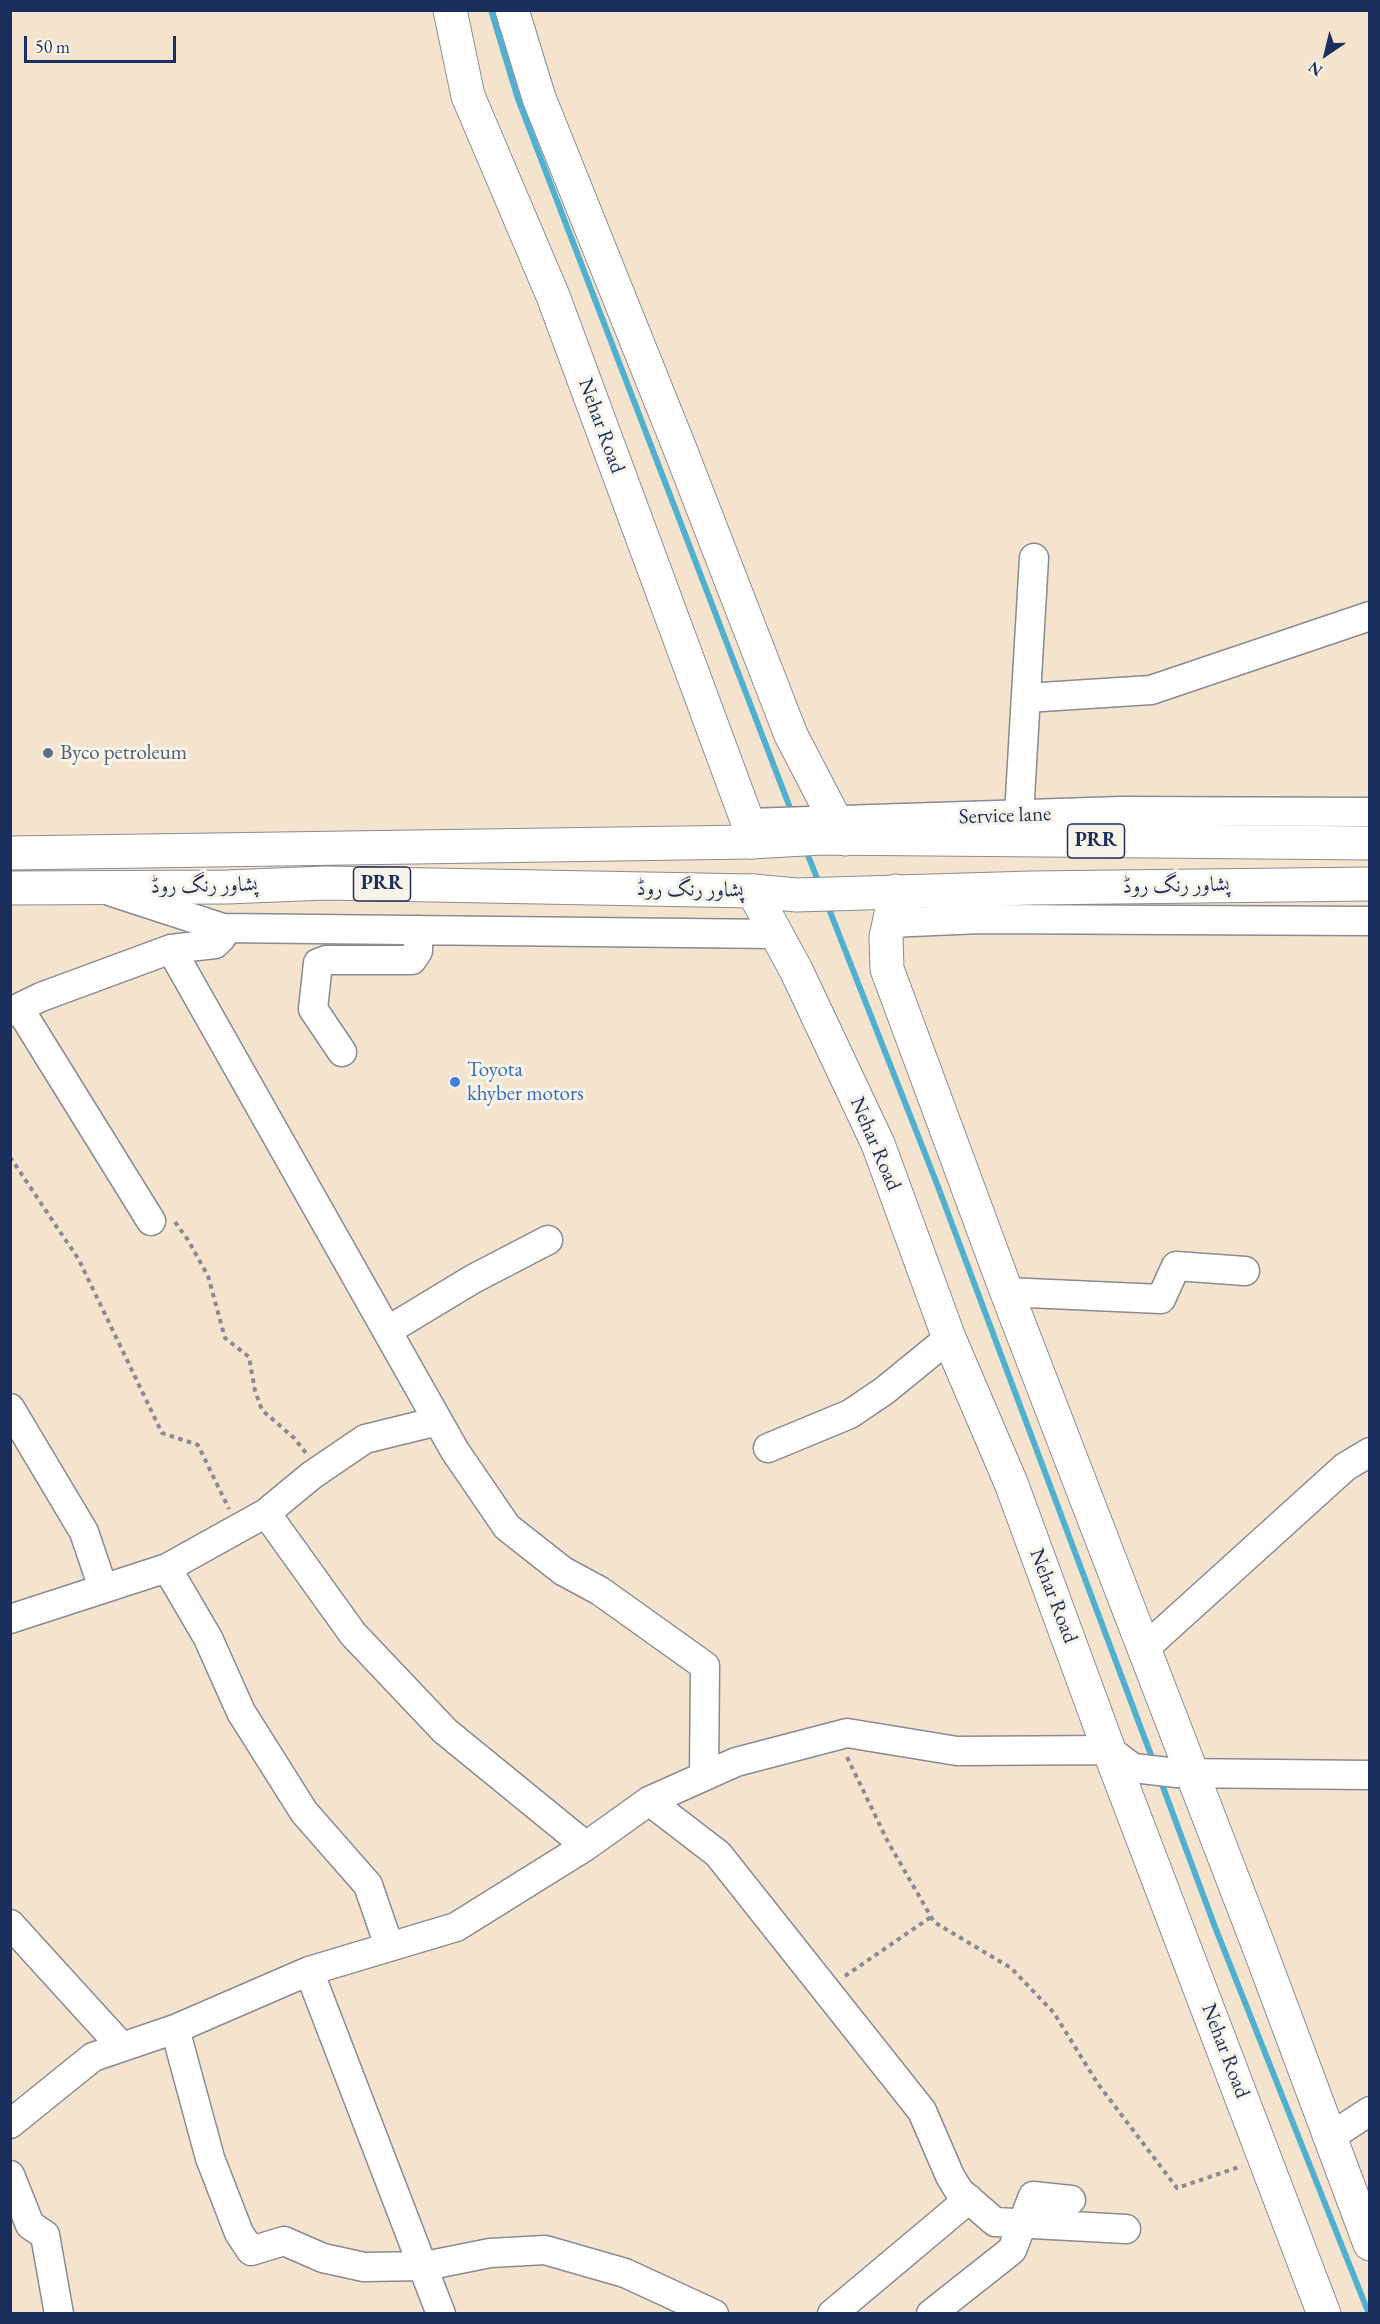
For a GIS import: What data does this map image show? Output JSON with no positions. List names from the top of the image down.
{
  "streets": {
    "main road": ["Nehar Road", "PRR", "پشاور رنگ روڈ"],
    "street": ["Service lane"]
  },
  "crossings": [
    ["Nehar Road", "پشاور رنگ روڈ"],
    ["Service lane", "پشاور رنگ روڈ"]
  ],
  "places": ["Byco petroleum", "Toyota khyber motors"],
  "scale_bar": "50 m",
  "north": "bottom left"
}
